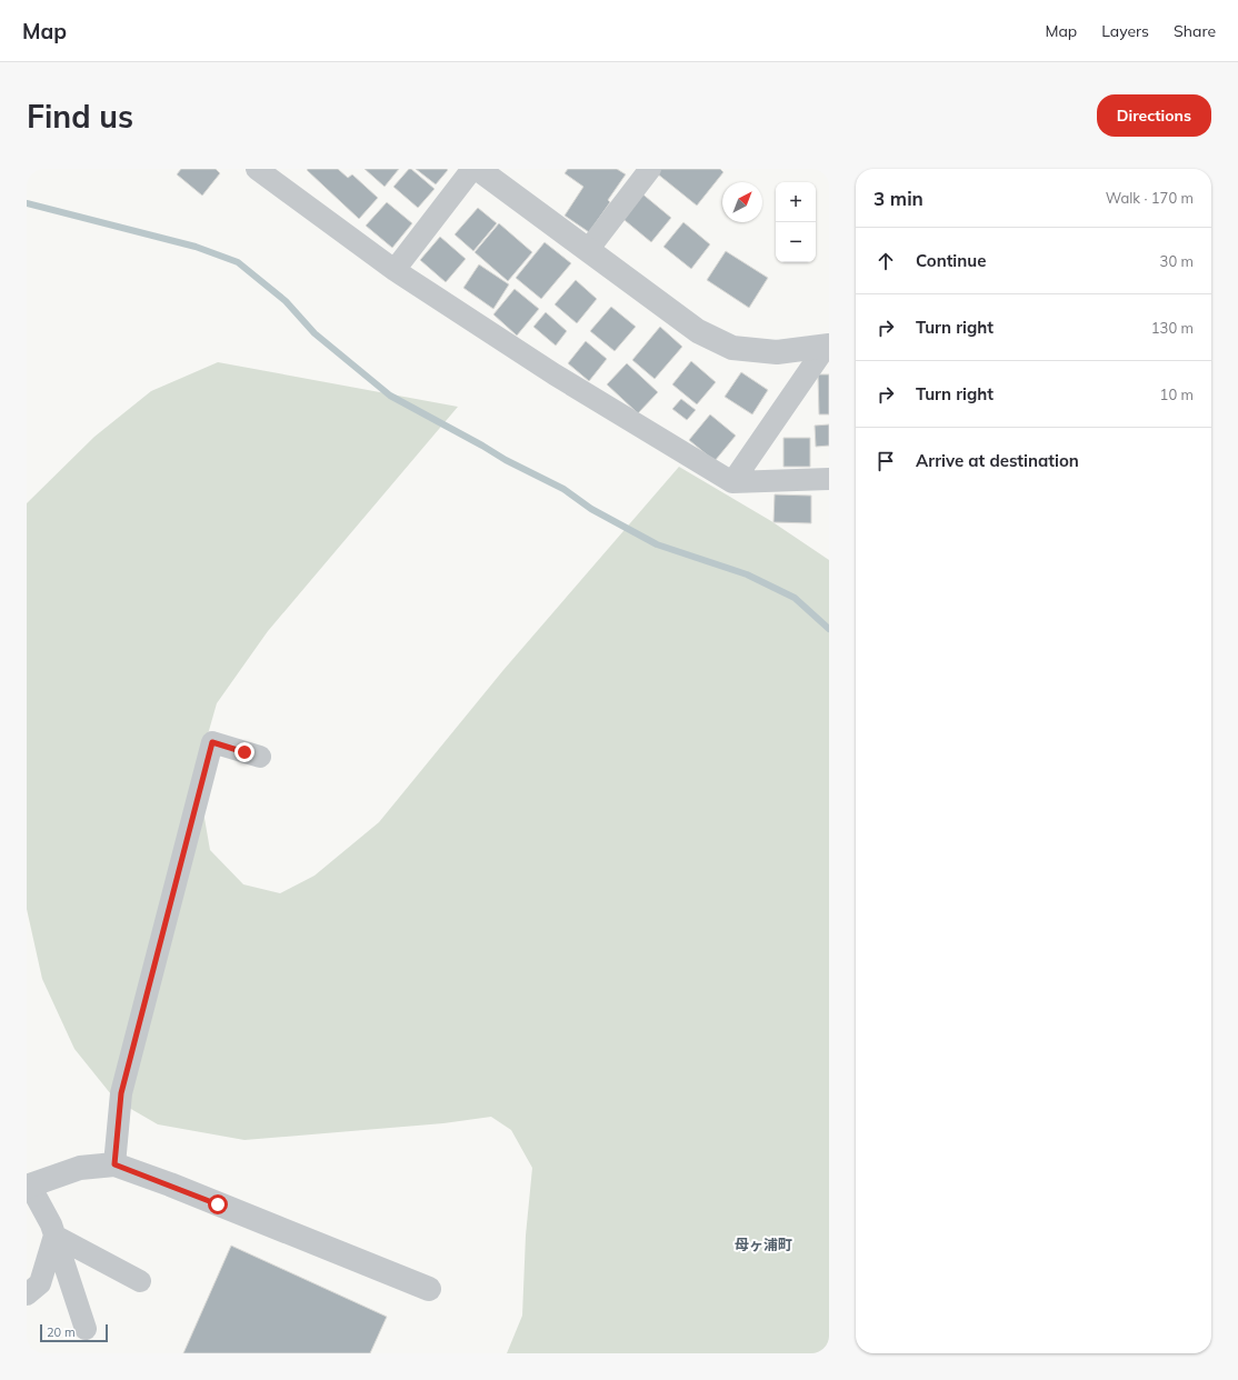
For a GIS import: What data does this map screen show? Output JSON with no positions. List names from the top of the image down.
{
  "districts": ["母ヶ浦町"],
  "scale_bar": "20 m",
  "north": "top right",
  "page": {
    "header": "Map",
    "nav": ["Map", "Layers", "Share"],
    "buttons": "Directions",
    "title": "Find us",
    "heading": ["3 min", "Walk · 170 m"],
    "map_buttons": ["+", "−"],
    "list": [
      ["Continue", "30 m"],
      ["Turn right", "130 m"],
      ["Turn right", "10 m"],
      "Arrive at destination"
    ],
    "scale": "20 m"
  }
}
